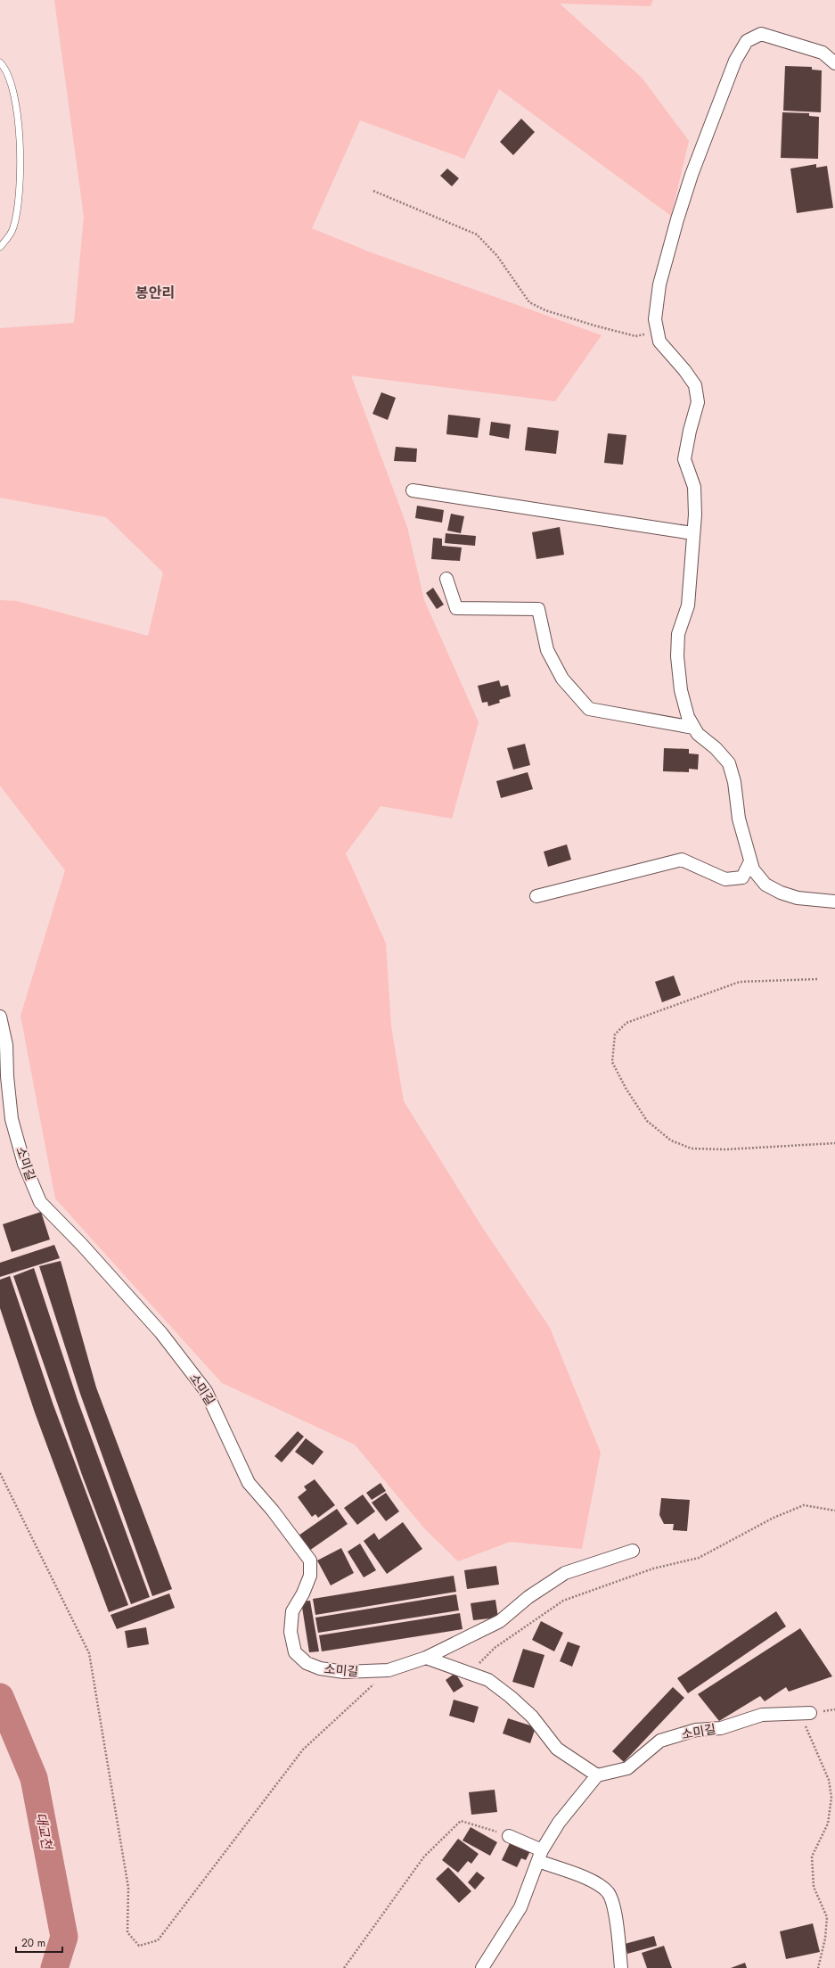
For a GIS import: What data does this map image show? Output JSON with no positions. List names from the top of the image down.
{
  "streets": {
    "street": ["소미길"]
  },
  "districts": ["봉안리"],
  "water": ["대교천"],
  "scale_bar": "20 m"
}
